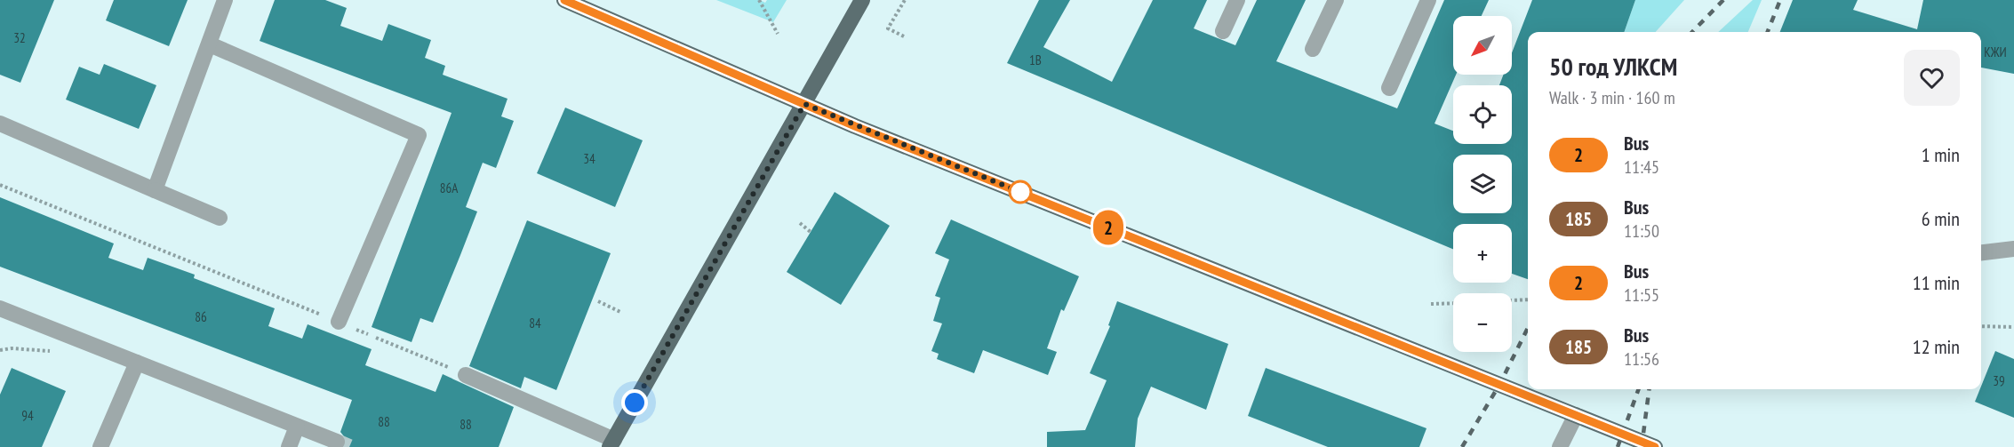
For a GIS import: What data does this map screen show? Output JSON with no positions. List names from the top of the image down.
{
  "lines": ["bus line 2"],
  "house_numbers": [
    "32",
    "КЖИ",
    "1В",
    "34",
    "86А",
    "86",
    "84",
    "39",
    "94",
    "88",
    "88"
  ],
  "north": "bottom left",
  "page": {
    "on_map": "2",
    "map_buttons": ["+", "−"],
    "heading": ["50 год УЛКСМ", "Walk · 3 min · 160 m"],
    "list": [
      {
        "mark": "2",
        "name": "Bus",
        "note": "11:45",
        "value": "1 min"
      },
      {
        "mark": "185",
        "name": "Bus",
        "note": "11:50",
        "value": "6 min"
      },
      {
        "mark": "2",
        "name": "Bus",
        "note": "11:55",
        "value": "11 min"
      },
      {
        "mark": "185",
        "name": "Bus",
        "note": "11:56",
        "value": "12 min"
      }
    ]
  }
}
